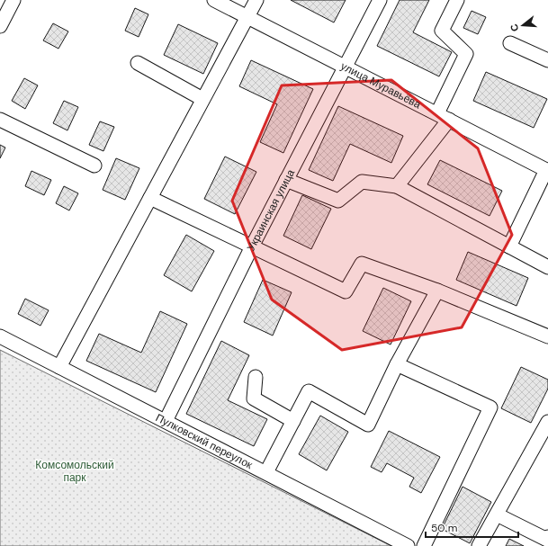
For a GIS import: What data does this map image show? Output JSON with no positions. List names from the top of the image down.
{
  "streets": {
    "street": ["улица Муравьёва", "Украинская улица", "Пулковский переулок"]
  },
  "crossings": [
    ["улица Муравьёва", "Украинская улица"],
    ["Украинская улица", "Пулковский переулок"]
  ],
  "parks": ["Комсомольский парк"],
  "scale_bar": "50 m",
  "north": "left"
}
